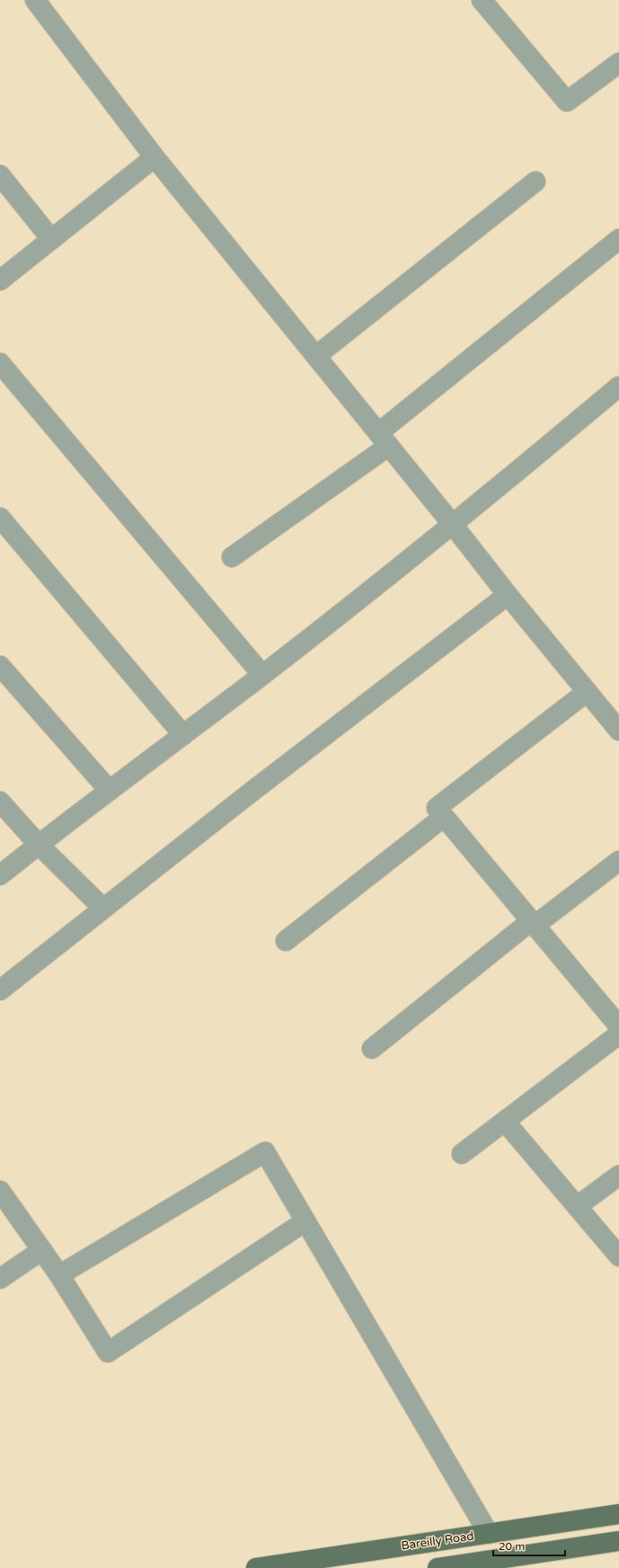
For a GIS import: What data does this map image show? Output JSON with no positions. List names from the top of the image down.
{
  "streets": {
    "main road": ["Bareilly Road"]
  },
  "scale_bar": "20 m"
}
